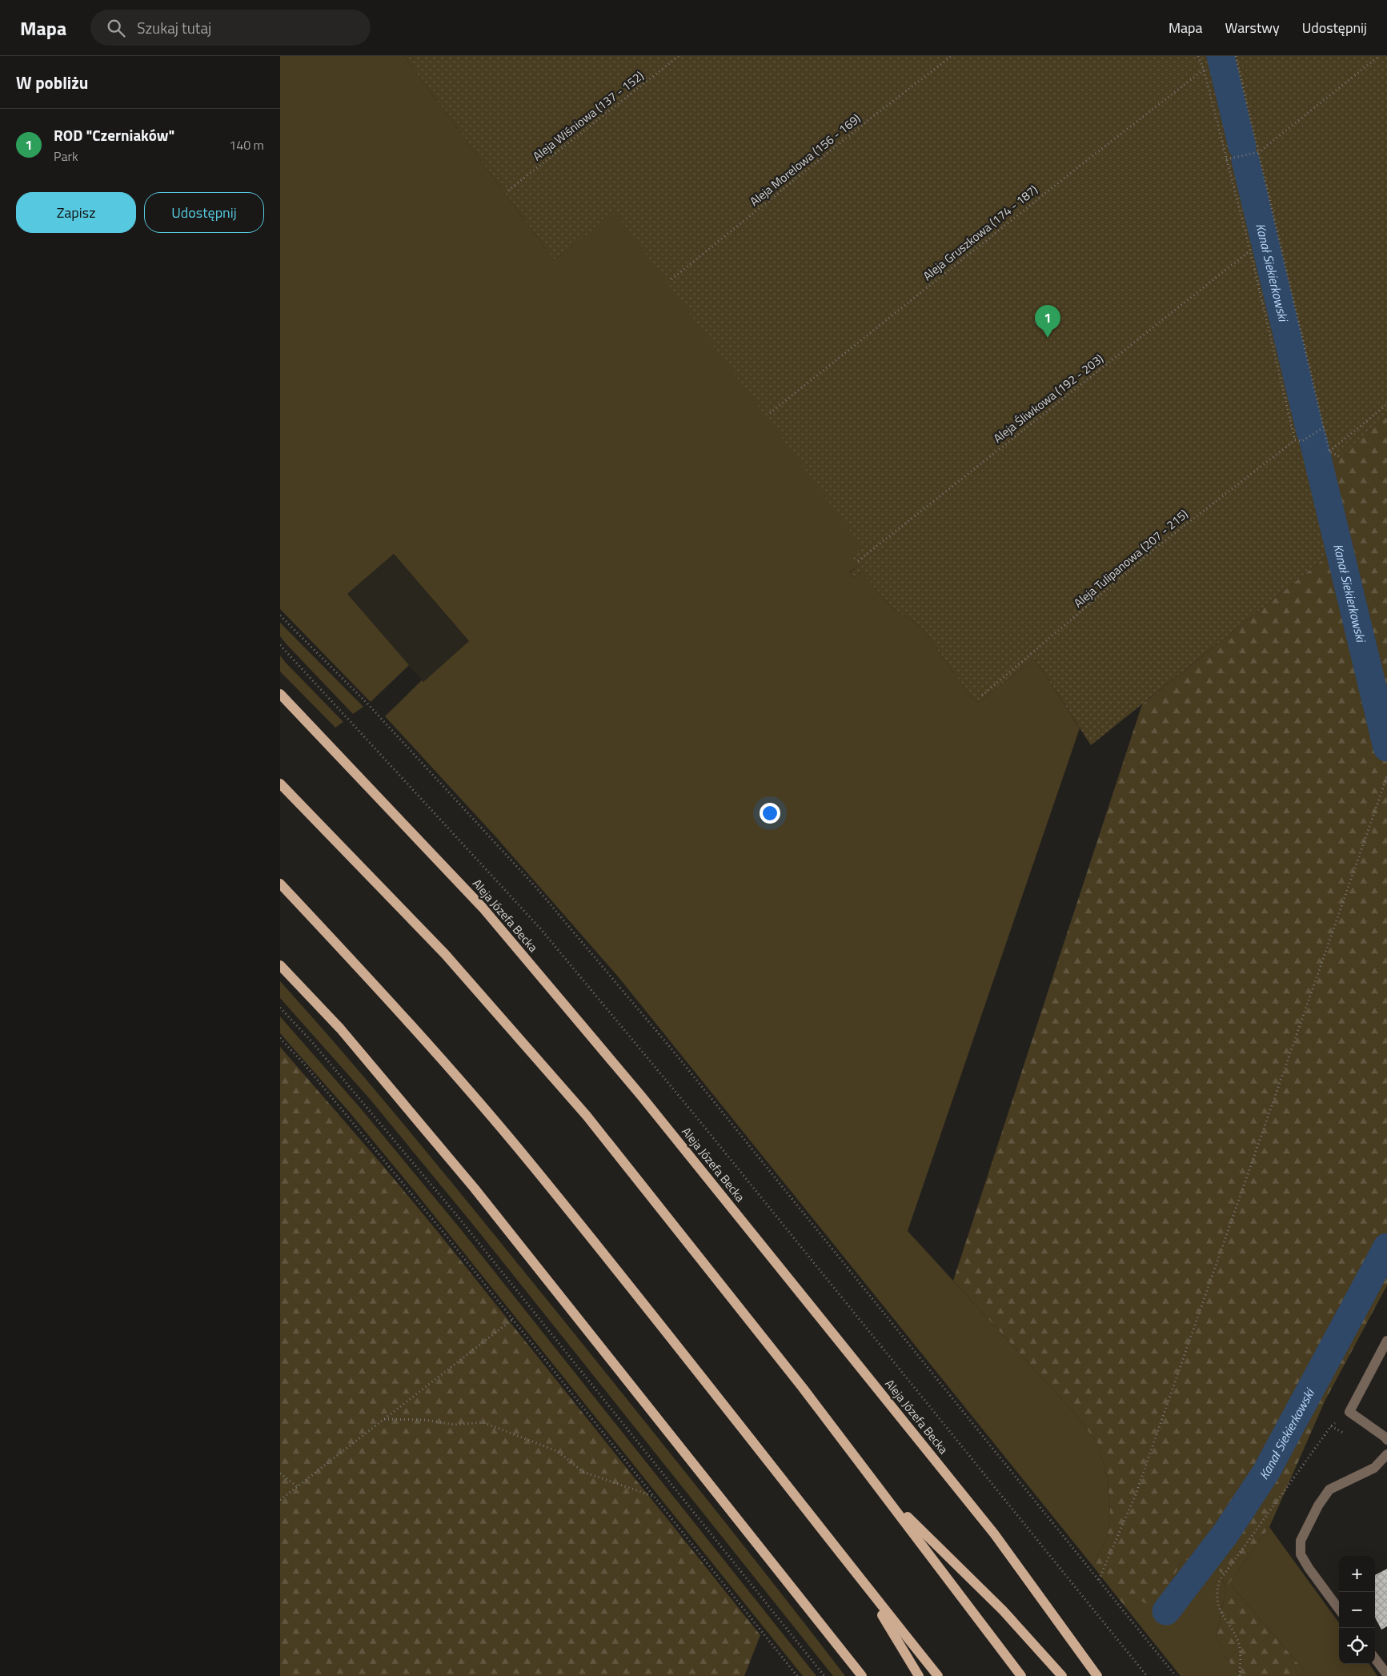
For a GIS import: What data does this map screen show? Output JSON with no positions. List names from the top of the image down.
{
  "streets": {
    "main road": ["Aleja Józefa Becka"],
    "path": [
      "Aleja Wiśniowa (137 - 152)",
      "Aleja Morelowa (156 - 169)",
      "Aleja Gruszkowa (174 - 187)",
      "Aleja Śliwkowa (192 - 203)",
      "Aleja Tulipanowa (207 - 215)"
    ]
  },
  "water": ["Kanał Siekierkowski"],
  "page": {
    "header": "Mapa",
    "search": "Szukaj tutaj",
    "nav": ["Mapa", "Warstwy", "Udostępnij"],
    "heading": "W pobliżu",
    "list": [
      {
        "mark": "1",
        "name": "ROD \"Czerniaków\"",
        "note": "Park",
        "value": "140 m"
      }
    ],
    "buttons": ["Zapisz", "Udostępnij"],
    "pins": "1",
    "map_buttons": ["+", "−"]
  }
}
